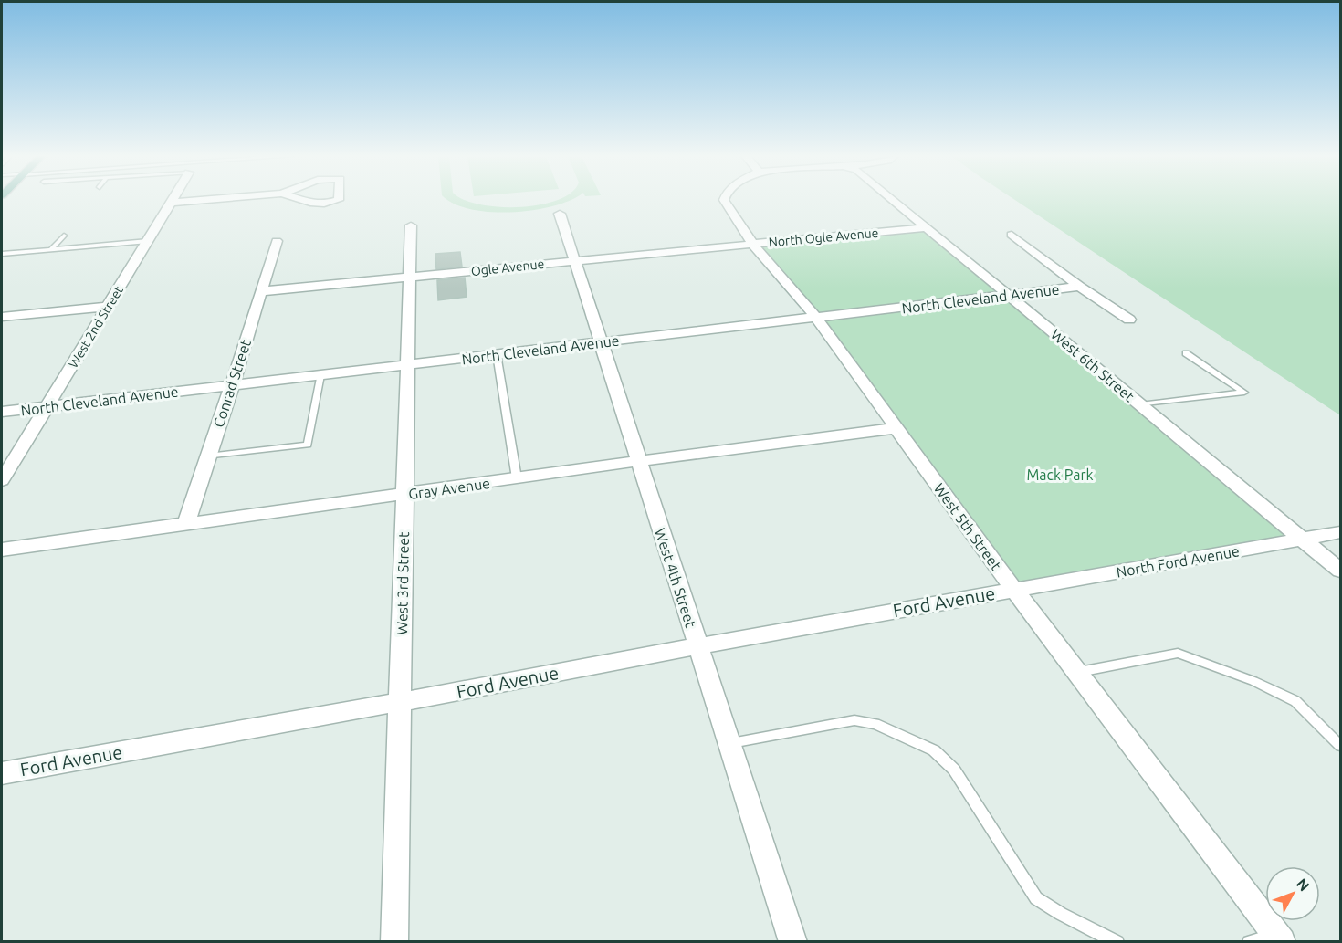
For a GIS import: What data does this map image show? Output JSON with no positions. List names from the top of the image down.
{
  "streets": {
    "street": [
      "North Ogle Avenue",
      "Ogle Avenue",
      "North Cleveland Avenue",
      "West 2nd Street",
      "West 6th Street",
      "Conrad Street",
      "Gray Avenue",
      "West 5th Street",
      "North Ford Avenue",
      "West 4th Street",
      "West 3rd Street",
      "Ford Avenue"
    ]
  },
  "crossings": [
    ["North Ogle Avenue", "Ogle Avenue"],
    ["North Ogle Avenue", "West 6th Street"],
    ["North Ogle Avenue", "West 5th Street"],
    ["Ogle Avenue", "Conrad Street"],
    ["Ogle Avenue", "West 5th Street"],
    ["Ogle Avenue", "West 4th Street"],
    ["Ogle Avenue", "West 3rd Street"],
    ["North Cleveland Avenue", "West 2nd Street"],
    ["North Cleveland Avenue", "West 6th Street"],
    ["North Cleveland Avenue", "Conrad Street"],
    ["North Cleveland Avenue", "West 5th Street"],
    ["North Cleveland Avenue", "West 4th Street"],
    ["North Cleveland Avenue", "West 3rd Street"],
    ["West 6th Street", "North Ford Avenue"],
    ["Conrad Street", "Gray Avenue"],
    ["Gray Avenue", "West 5th Street"],
    ["Gray Avenue", "West 4th Street"],
    ["Gray Avenue", "West 3rd Street"],
    ["West 5th Street", "North Ford Avenue"],
    ["West 5th Street", "Ford Avenue"],
    ["North Ford Avenue", "Ford Avenue"],
    ["West 4th Street", "Ford Avenue"],
    ["West 3rd Street", "Ford Avenue"]
  ],
  "parks": ["Mack Park"],
  "north": "top right"
}
